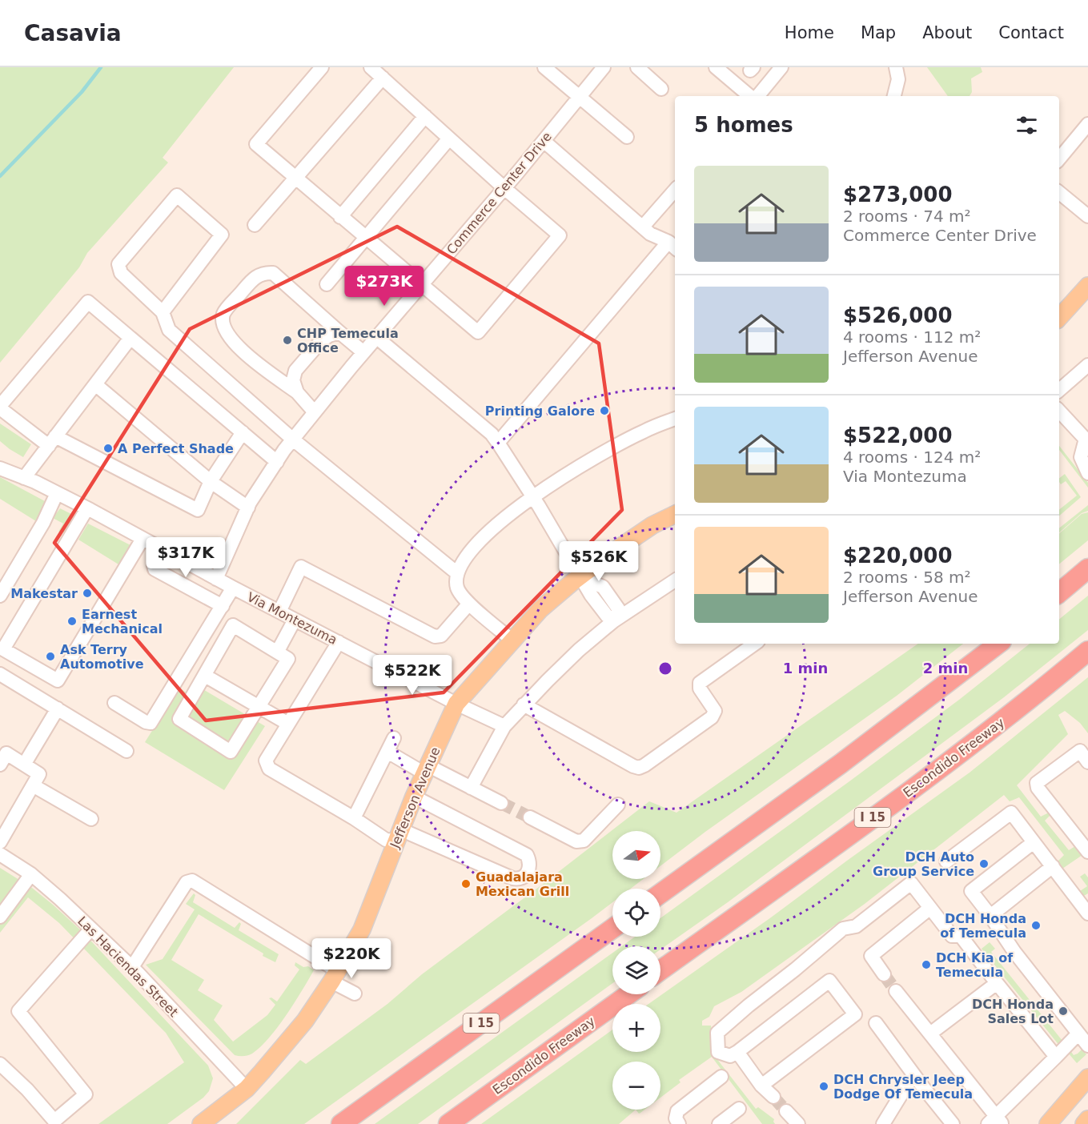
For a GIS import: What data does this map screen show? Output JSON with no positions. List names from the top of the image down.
{
  "streets": {
    "highway": ["Escondido Freeway", "I 15"],
    "main road": ["Jefferson Avenue"],
    "street": ["Commerce Center Drive", "Via Montezuma", "Las Haciendas Street"]
  },
  "crossings": [
    ["Commerce Center Drive", "Via Montezuma"],
    ["Via Montezuma", "Jefferson Avenue"],
    ["Jefferson Avenue", "Las Haciendas Street"]
  ],
  "places": [
    "CHP Temecula Office",
    "Printing Galore",
    "A Perfect Shade",
    "Makestar",
    "Earnest Mechanical",
    "Ask Terry Automotive",
    "DCH Auto Group Service",
    "Guadalajara Mexican Grill",
    "DCH Honda of Temecula",
    "DCH Kia of Temecula",
    "DCH Honda Sales Lot",
    "DCH Chrysler Jeep Dodge Of Temecula"
  ],
  "north": "right",
  "page": {
    "header": "Casavia",
    "nav": [
      "Home",
      "Map",
      "About",
      "Contact"
    ],
    "heading": "5 homes",
    "list": [
      {
        "name": "$273,000",
        "note": "2 rooms · 74 m² · Commerce Center Drive"
      },
      {
        "name": "$526,000",
        "note": "4 rooms · 112 m² · Jefferson Avenue"
      },
      {
        "name": "$522,000",
        "note": "4 rooms · 124 m² · Via Montezuma"
      },
      {
        "name": "$220,000",
        "note": "2 rooms · 58 m² · Jefferson Avenue"
      }
    ],
    "price": [
      "$273K",
      "$317K",
      "$526K",
      "$522K",
      "$220K"
    ],
    "map_buttons": ["+", "−"]
  },
  "rings": ["1 min", "2 min"]
}
